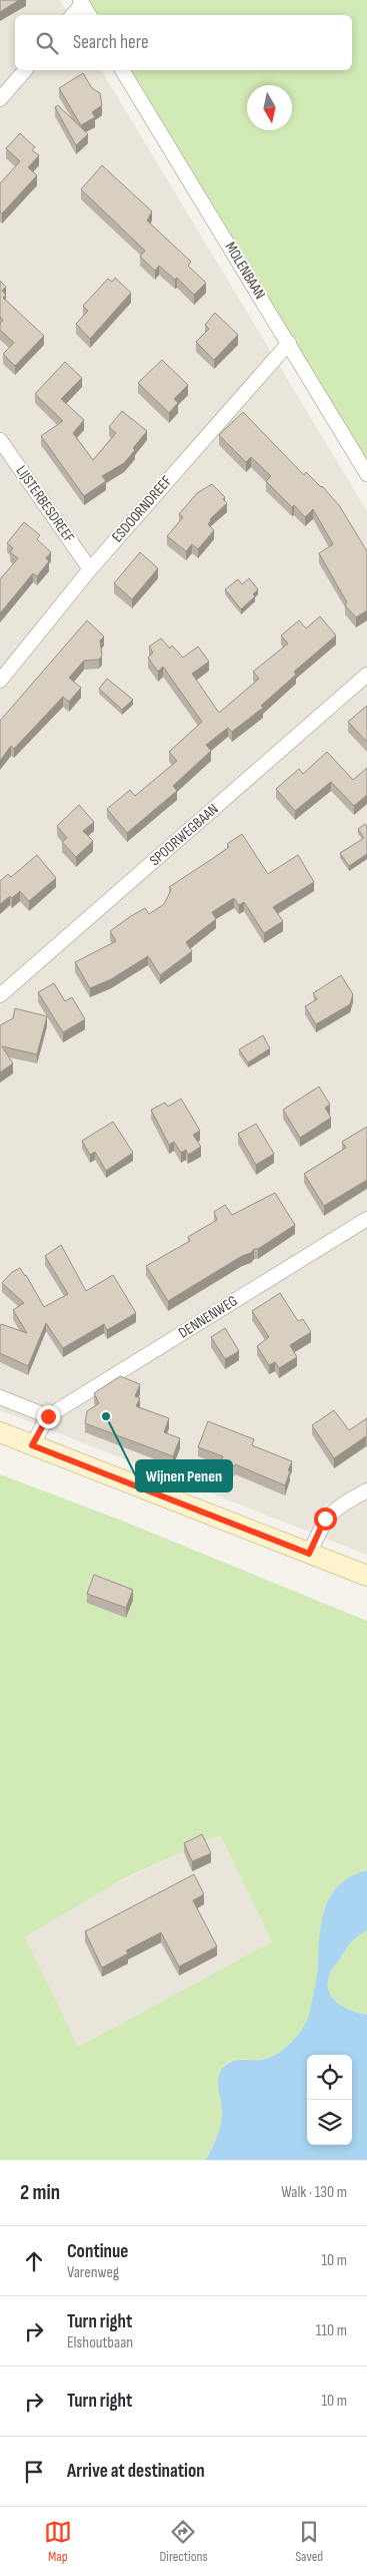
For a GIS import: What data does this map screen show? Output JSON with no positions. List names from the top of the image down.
{
  "streets": {
    "street": [
      "MOLENBAAN",
      "LIJSTERBESDREEF",
      "ESDOORNDREEF",
      "SPOORWEGBAAN",
      "DENNENWEG"
    ]
  },
  "crossings": [
    ["MOLENBAAN", "ESDOORNDREEF"],
    ["LIJSTERBESDREEF", "ESDOORNDREEF"]
  ],
  "places": ["Wijnen Penen"],
  "north": "bottom",
  "page": {
    "search": "Search here",
    "heading": ["2 min", "Walk · 130 m"],
    "list": [
      ["Continue", "Varenweg", "10 m"],
      ["Turn right", "Elshoutbaan", "110 m"],
      ["Turn right", "10 m"],
      "Arrive at destination"
    ],
    "nav": ["Map", "Directions", "Saved"]
  }
}
